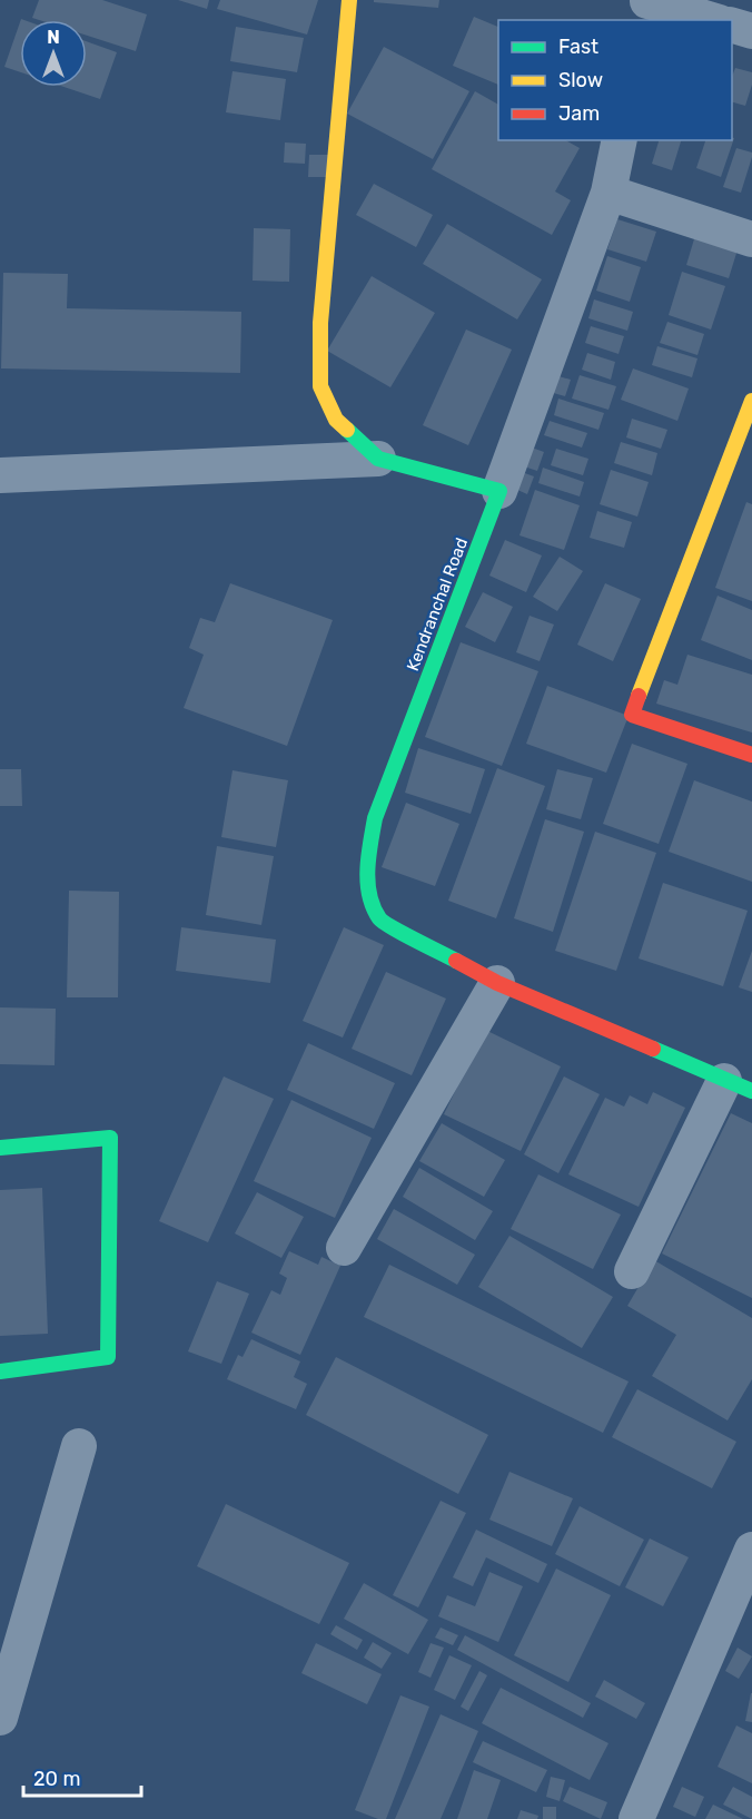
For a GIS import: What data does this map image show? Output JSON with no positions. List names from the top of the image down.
{
  "streets": {
    "street": ["Kendranchal Road"]
  },
  "legend": ["Fast", "Slow", "Jam"],
  "scale_bar": "20 m",
  "north": "top"
}
